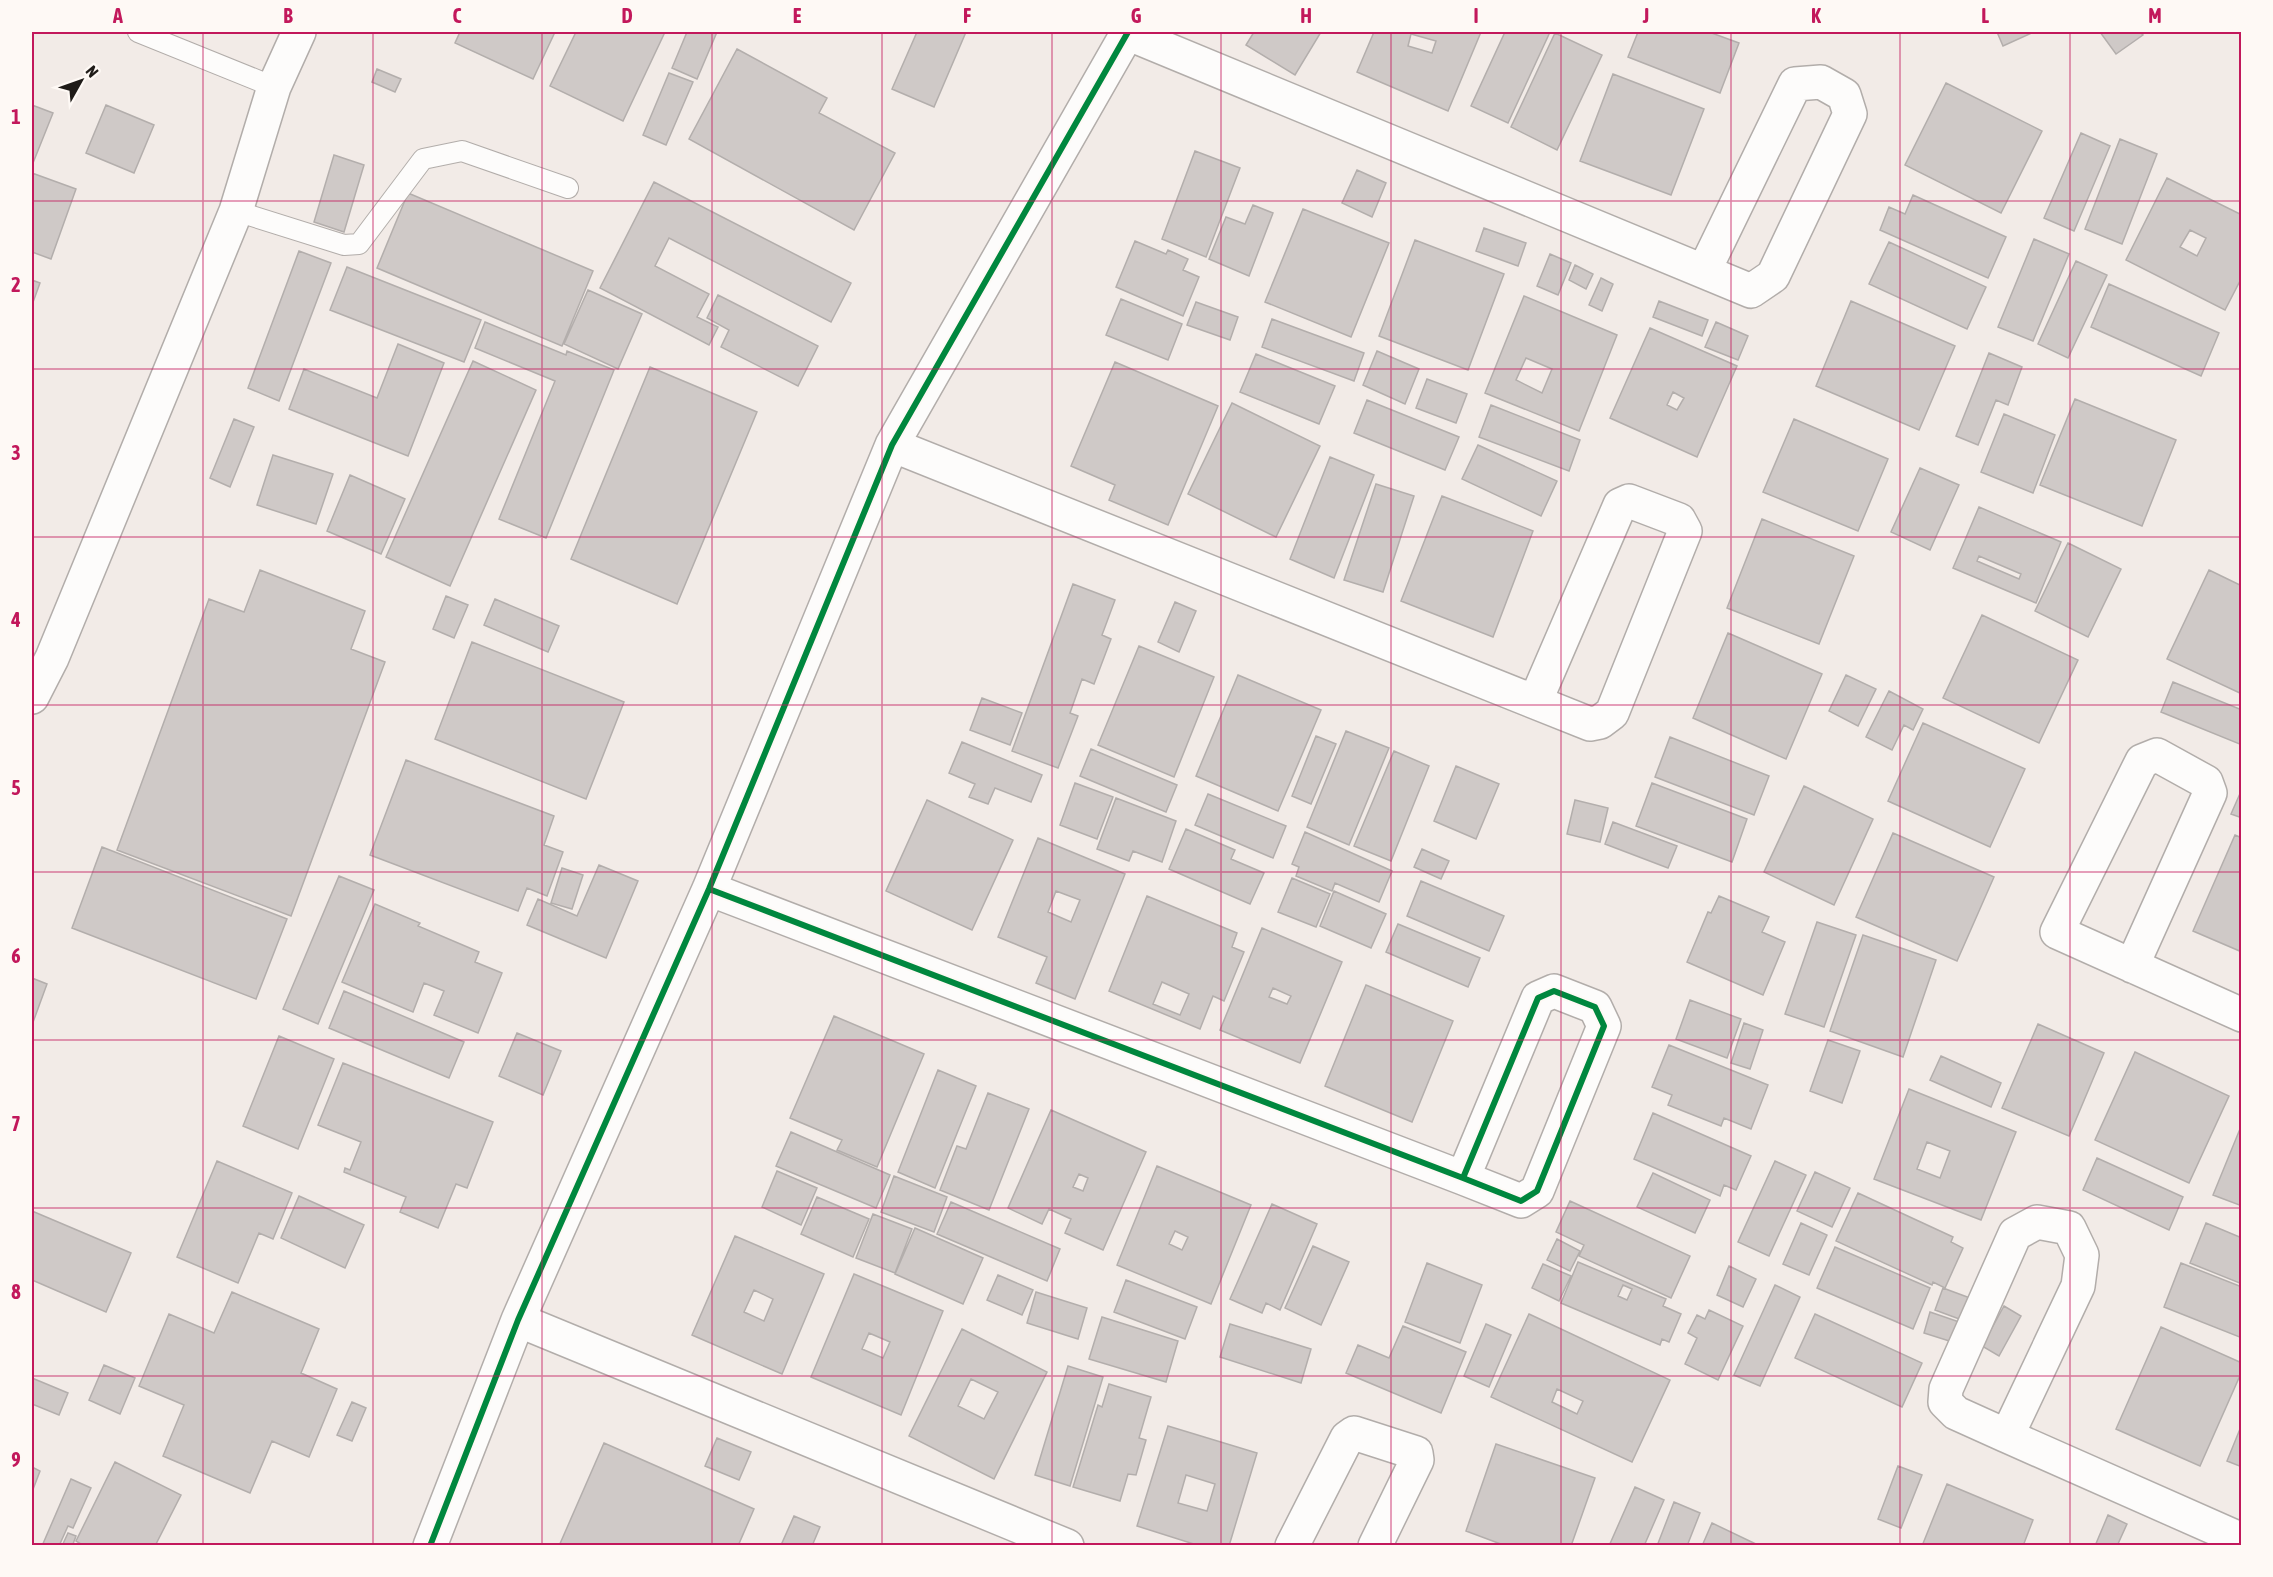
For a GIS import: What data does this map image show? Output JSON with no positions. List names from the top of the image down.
{
  "north": "top right",
  "grid": {
    "columns": [
      "A",
      "B",
      "C",
      "D",
      "E",
      "F",
      "G",
      "H",
      "I",
      "J",
      "K",
      "L",
      "M"
    ],
    "rows": [
      "1",
      "2",
      "3",
      "4",
      "5",
      "6",
      "7",
      "8",
      "9"
    ]
  }
}
